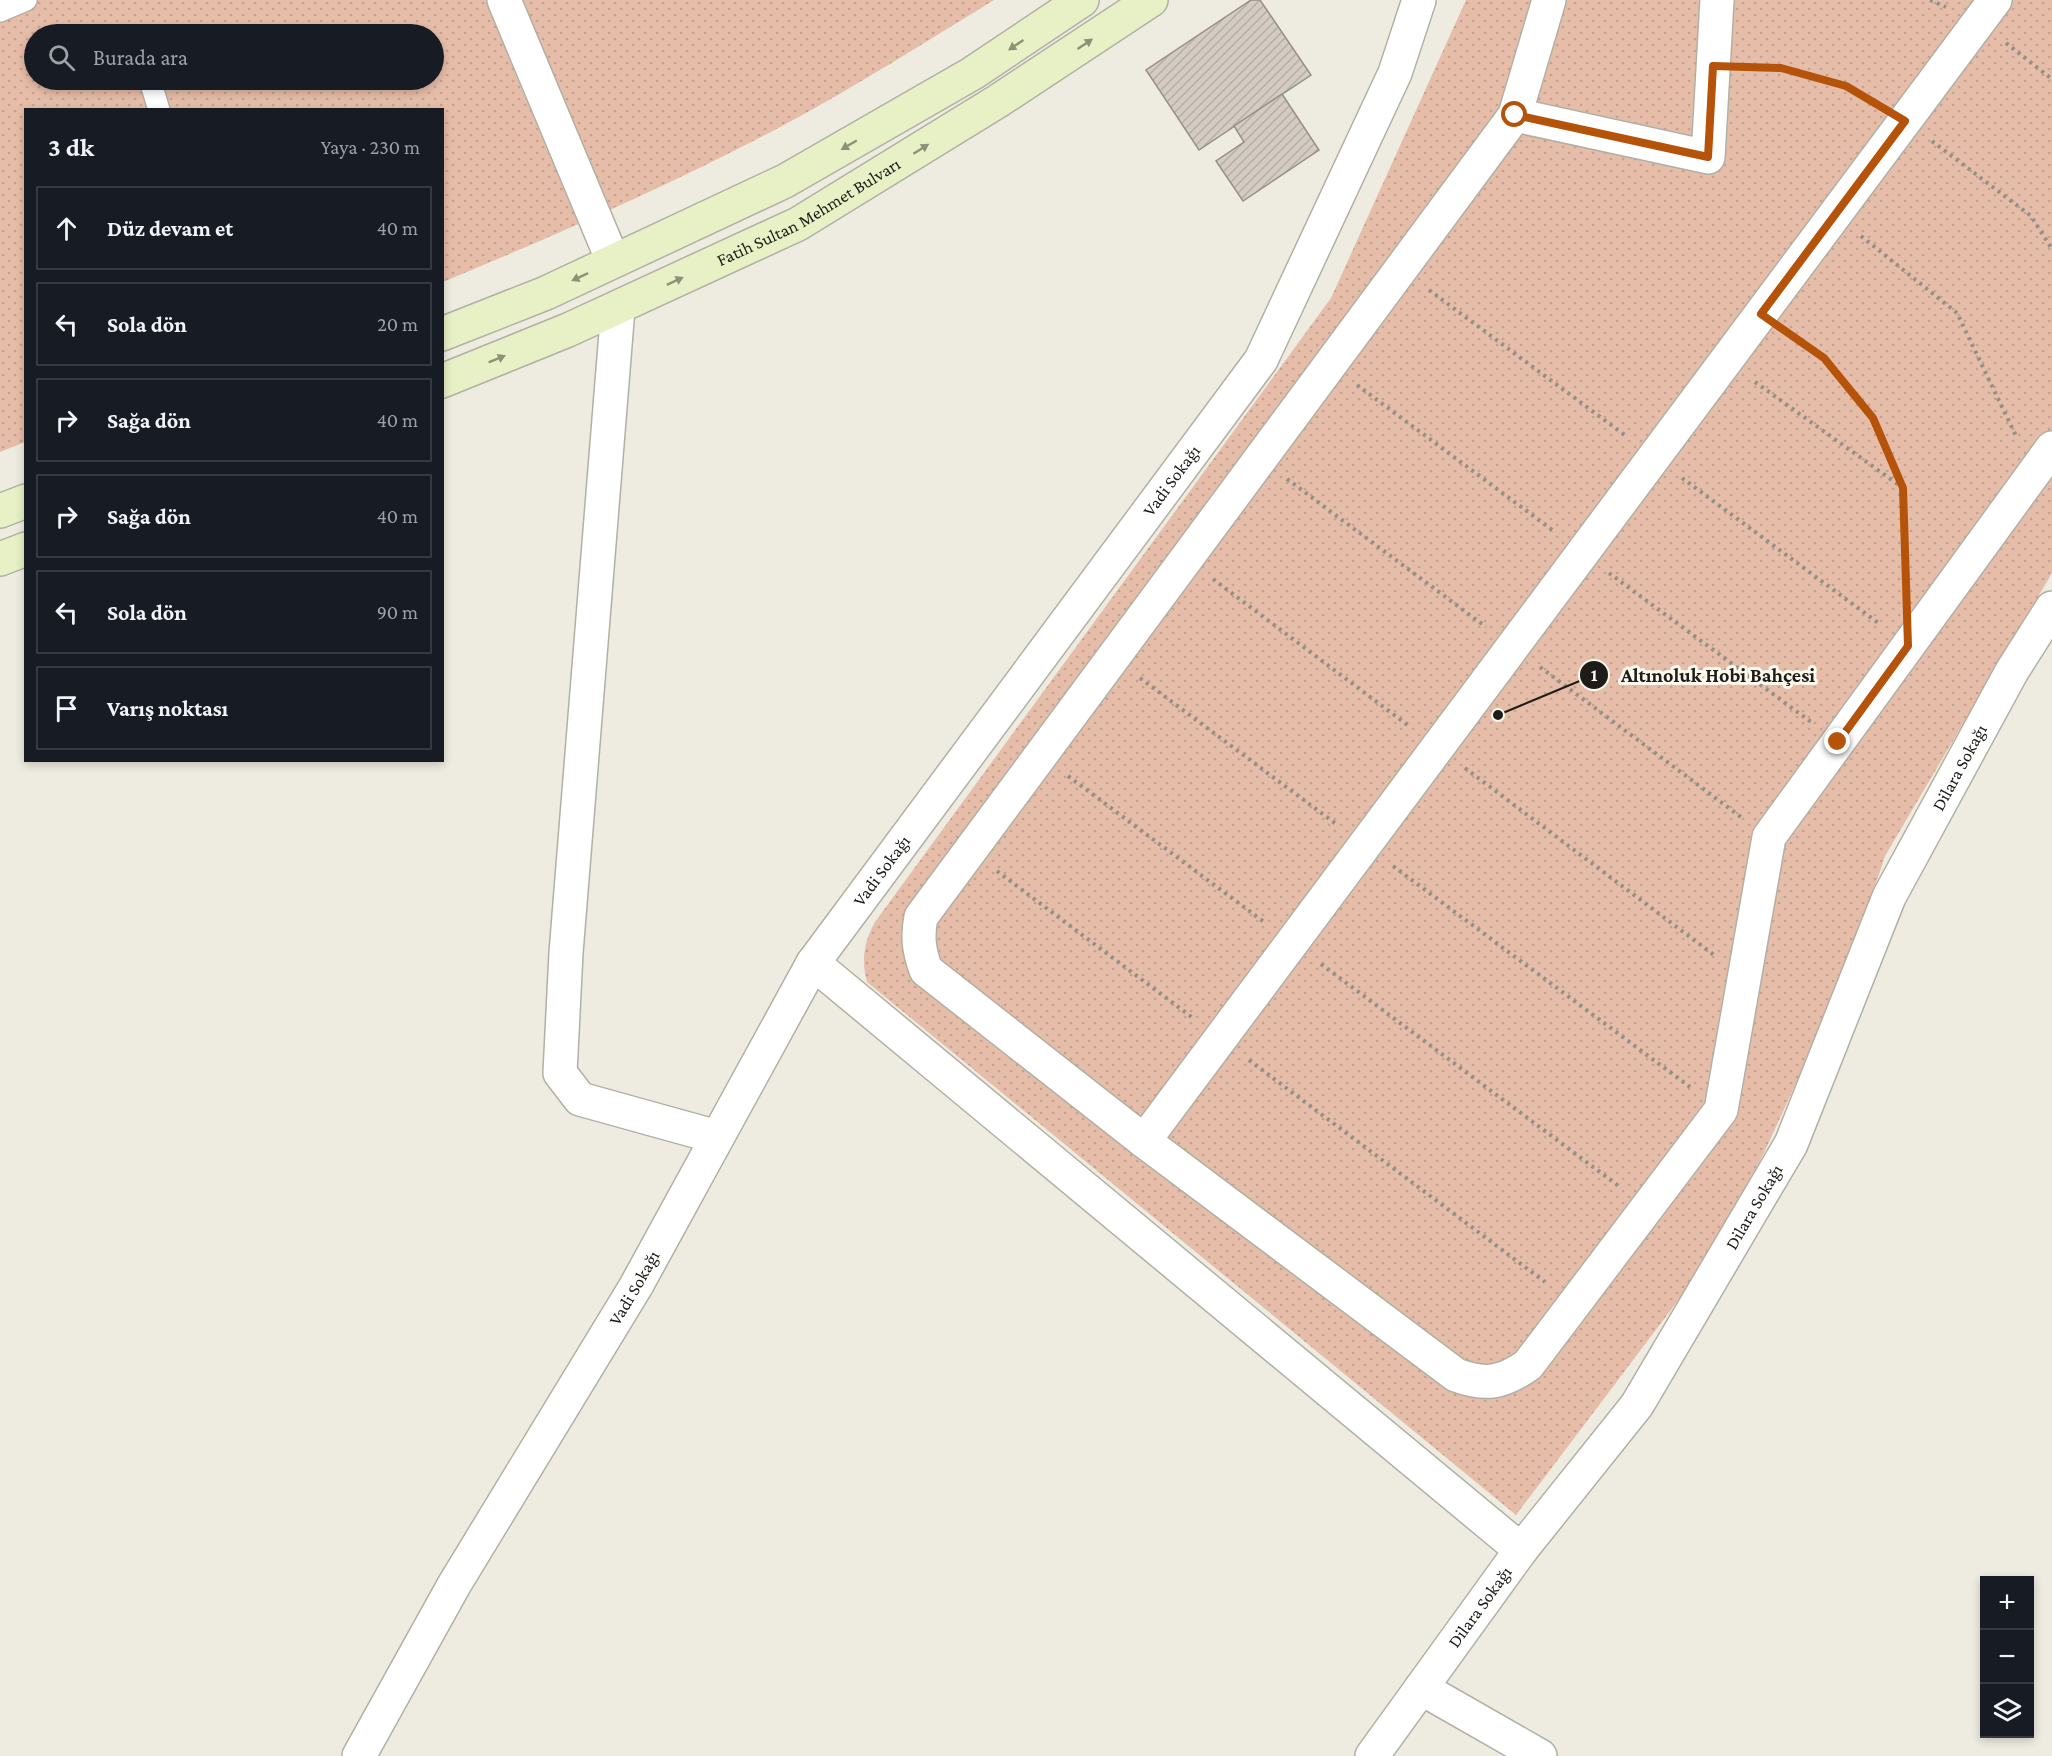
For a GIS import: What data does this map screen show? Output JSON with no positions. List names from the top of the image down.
{
  "streets": {
    "main road": ["Fatih Sultan Mehmet Bulvarı"],
    "street": ["Vadi Sokağı", "Dilara Sokağı"]
  },
  "places": ["Altınoluk Hobi Bahçesi"],
  "page": {
    "search": "Burada ara",
    "heading": ["3 dk", "Yaya · 230 m"],
    "list": [
      ["Düz devam et", "40 m"],
      ["Sola dön", "20 m"],
      ["Sağa dön", "40 m"],
      ["Sağa dön", "40 m"],
      ["Sola dön", "90 m"],
      "Varış noktası"
    ],
    "map_buttons": ["+", "−"]
  }
}
